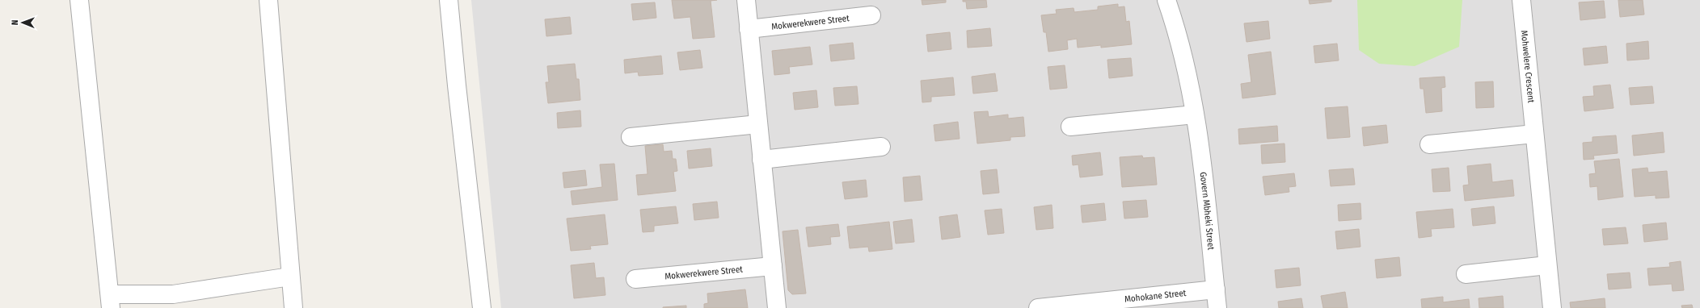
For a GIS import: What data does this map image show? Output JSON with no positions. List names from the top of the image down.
{
  "streets": {
    "street": [
      "Mokwerekwere Street",
      "Mohwelere Crescent",
      "Govern Mbheki Street",
      "Mohokane Street"
    ]
  },
  "crossings": [
    ["Govern Mbheki Street", "Mohokane Street"]
  ],
  "north": "left"
}
